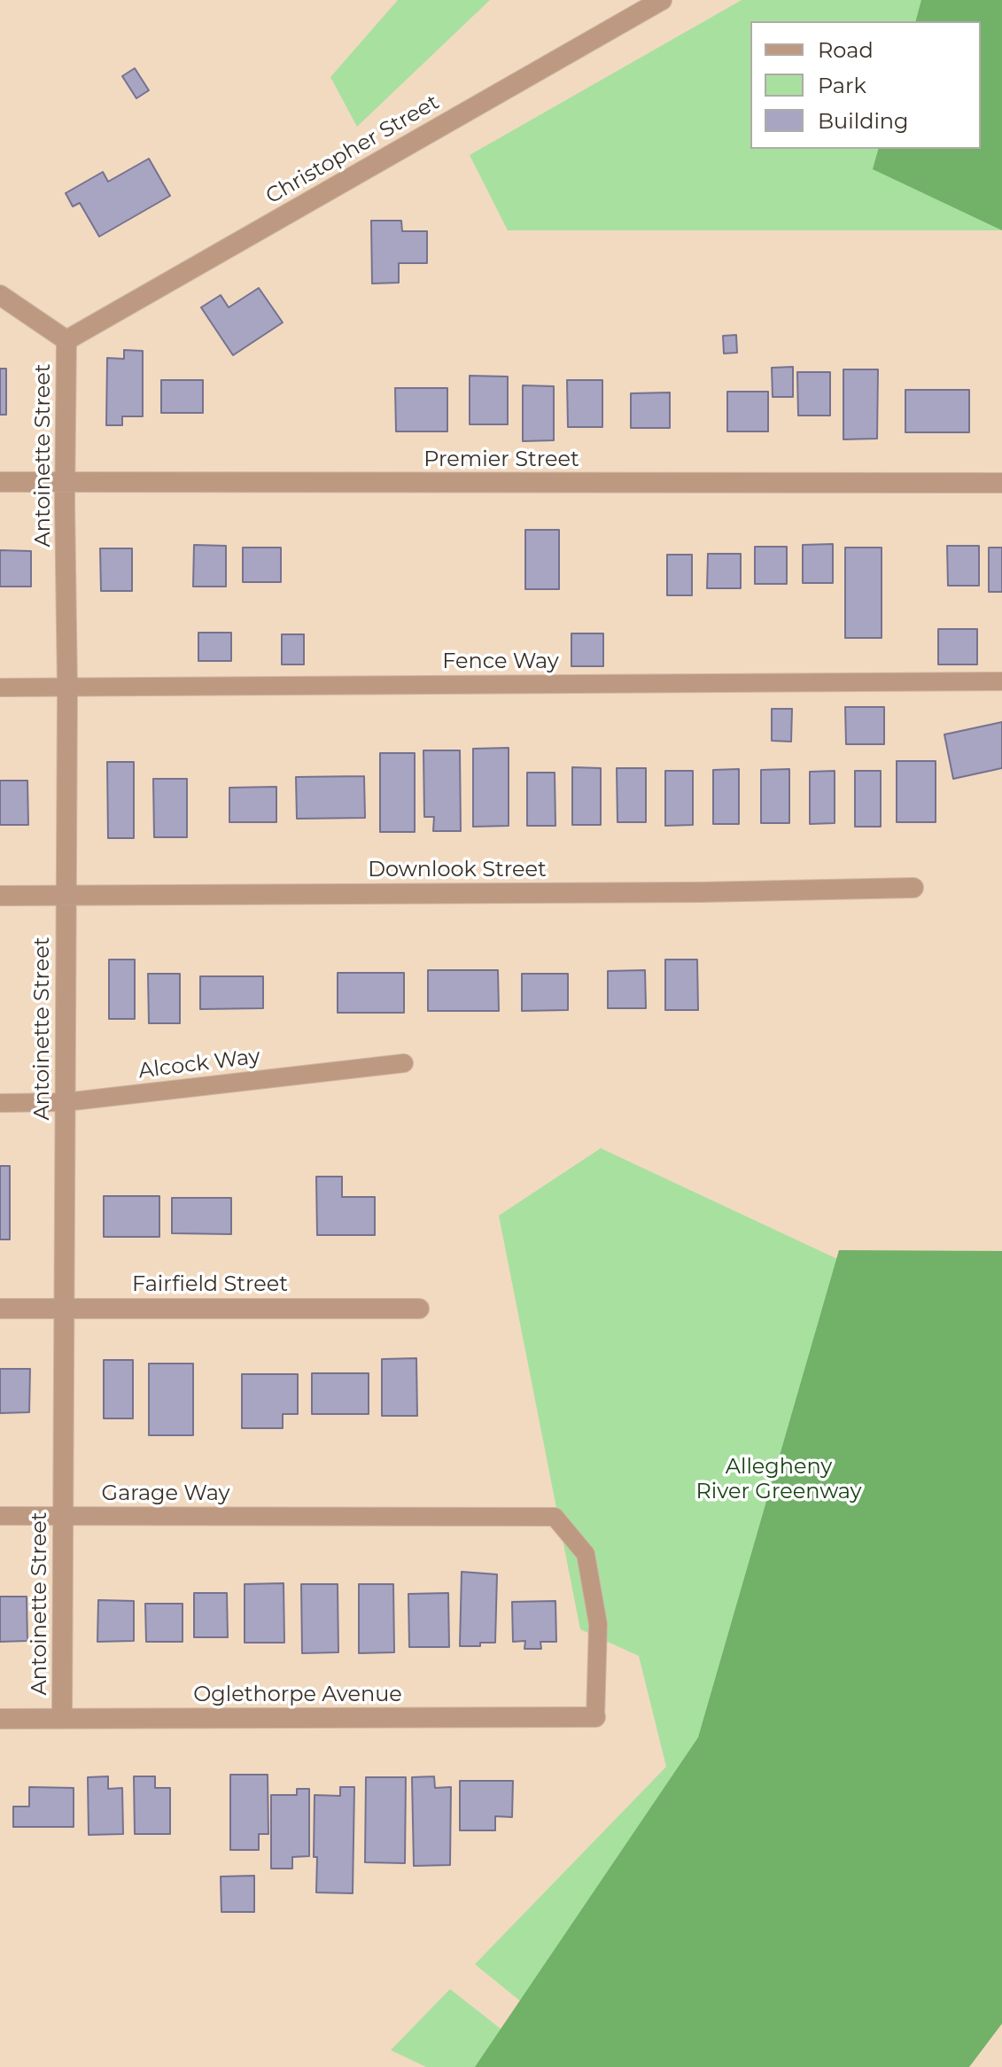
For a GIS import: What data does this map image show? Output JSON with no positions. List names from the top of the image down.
{
  "streets": {
    "street": [
      "Christopher Street",
      "Antoinette Street",
      "Premier Street",
      "Downlook Street",
      "Fairfield Street",
      "Oglethorpe Avenue"
    ],
    "lane": ["Fence Way", "Alcock Way", "Garage Way"]
  },
  "crossings": [
    ["Christopher Street", "Antoinette Street"],
    ["Antoinette Street", "Premier Street"],
    ["Antoinette Street", "Fence Way"],
    ["Antoinette Street", "Downlook Street"],
    ["Antoinette Street", "Alcock Way"],
    ["Antoinette Street", "Fairfield Street"],
    ["Antoinette Street", "Garage Way"],
    ["Antoinette Street", "Oglethorpe Avenue"],
    ["Garage Way", "Oglethorpe Avenue"]
  ],
  "parks": ["Allegheny River Greenway"],
  "legend": ["Road", "Park", "Building"]
}
